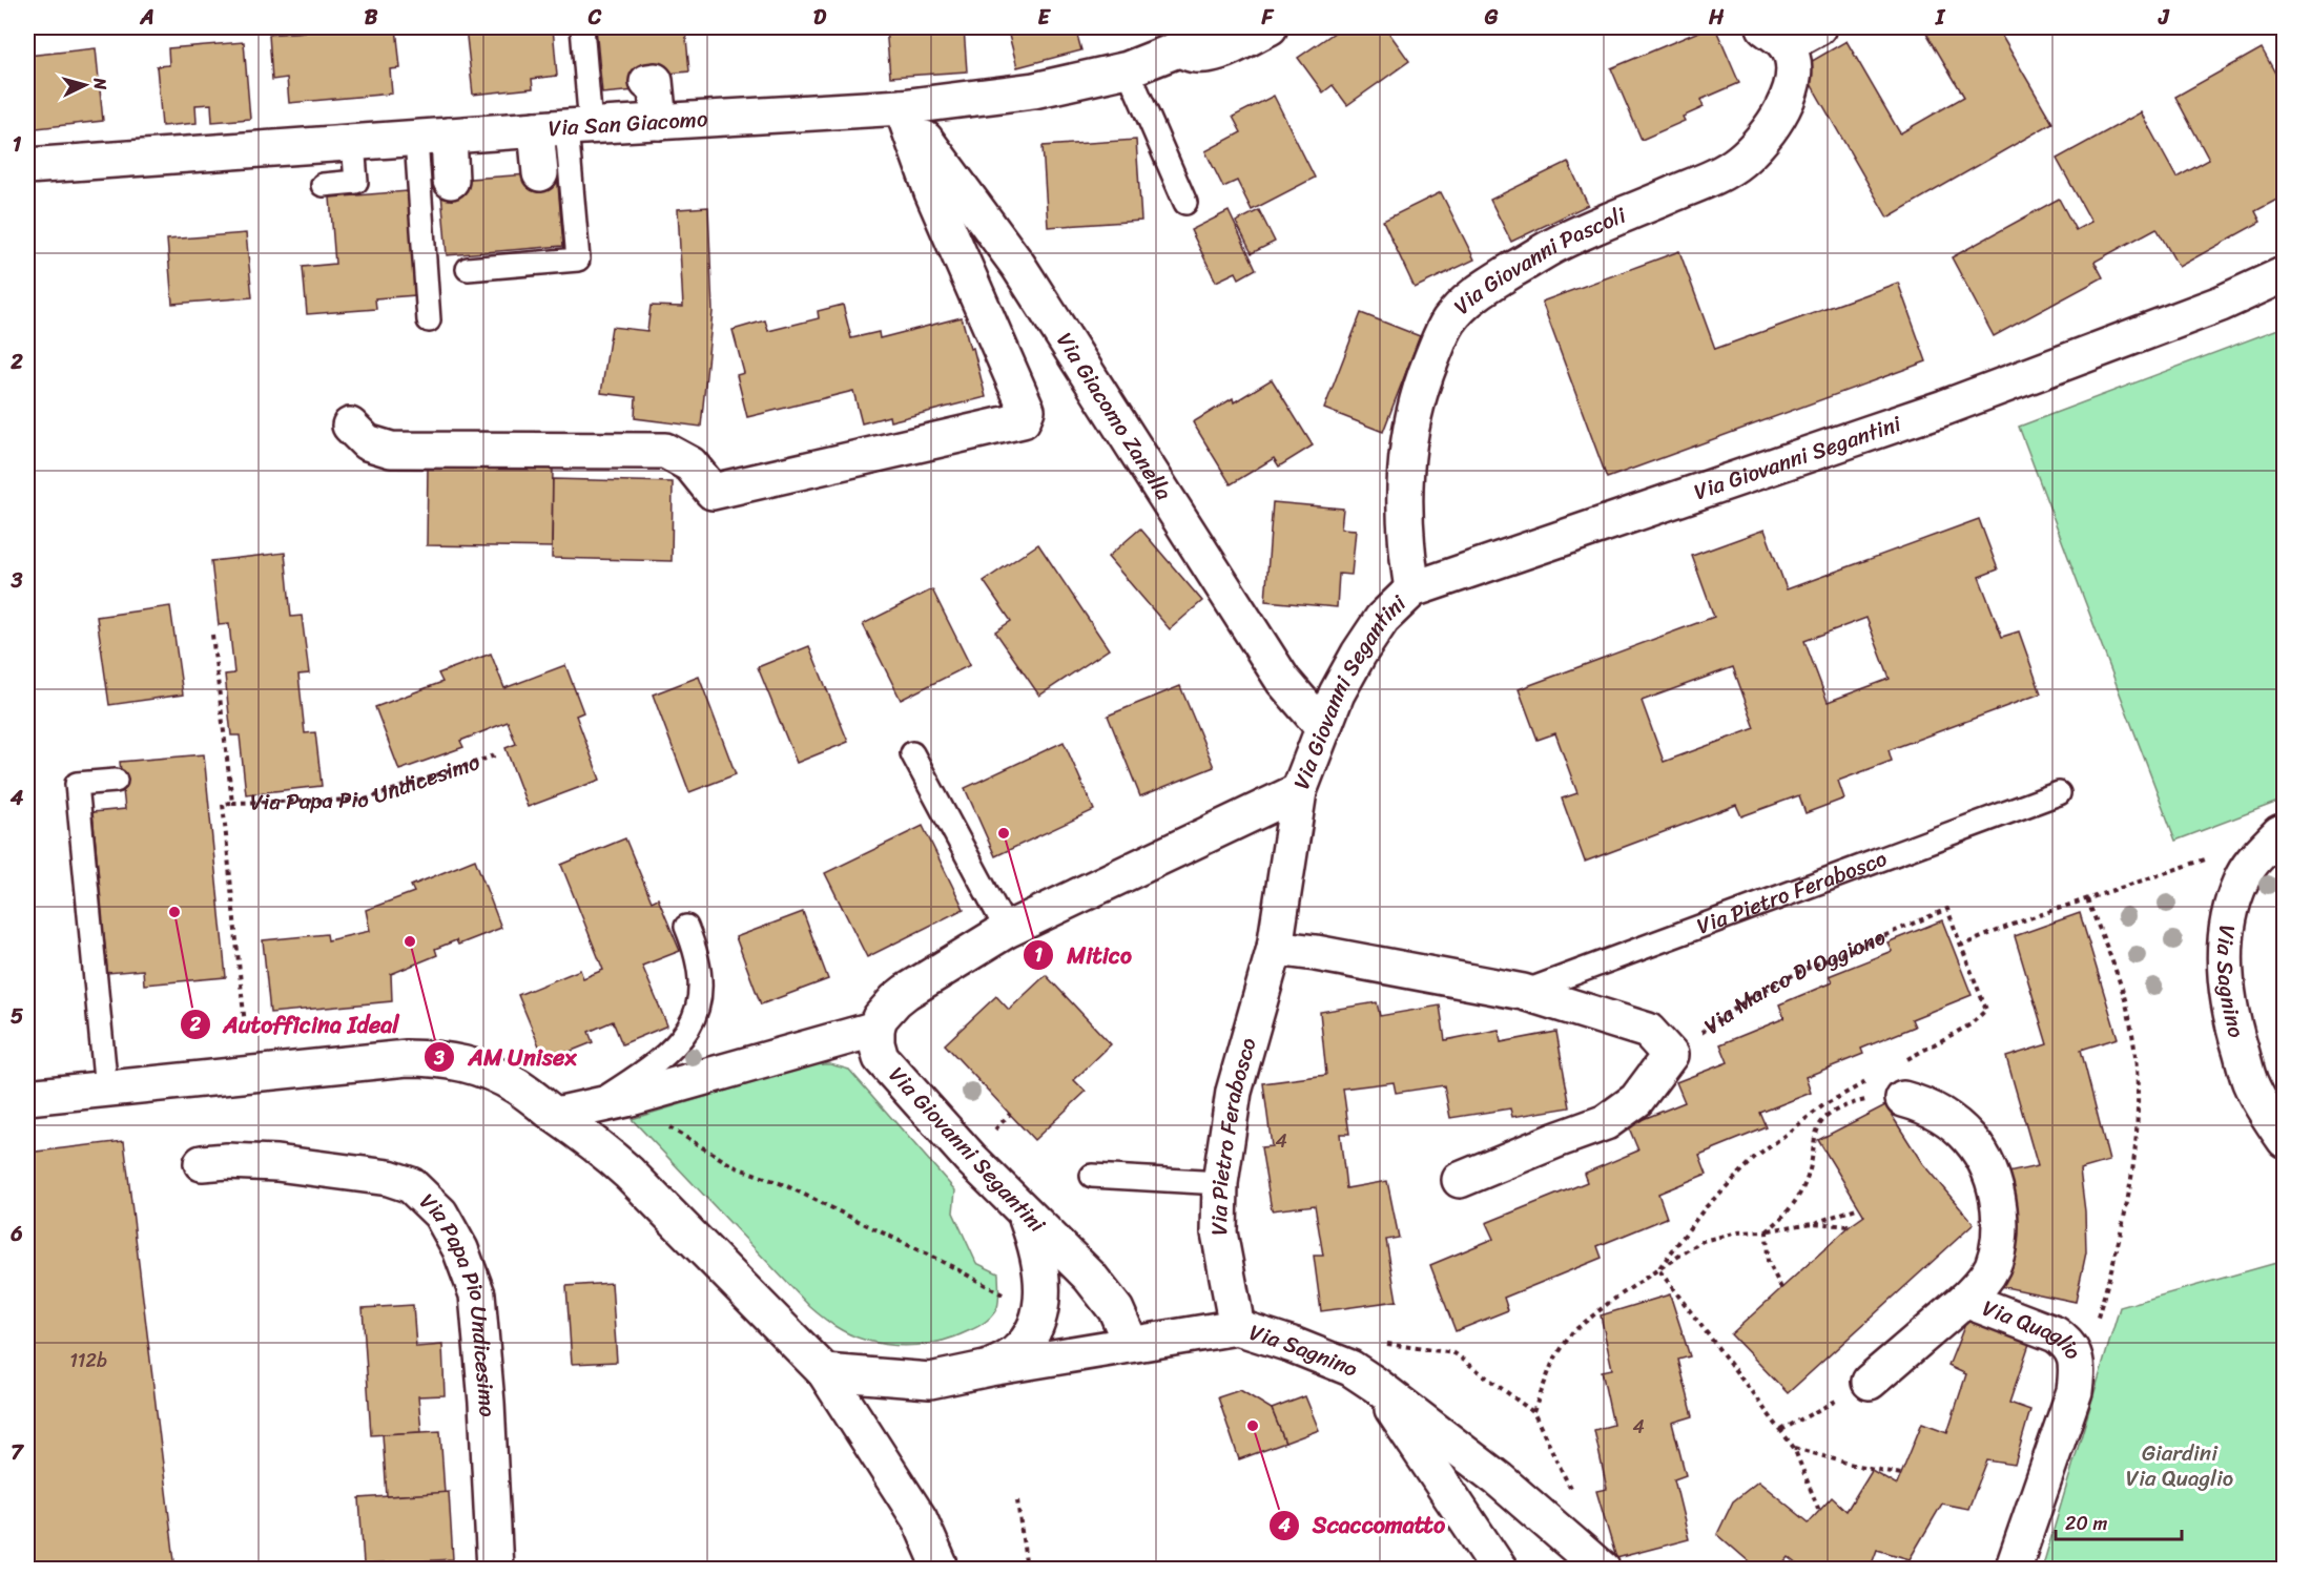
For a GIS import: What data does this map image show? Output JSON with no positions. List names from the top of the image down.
{
  "streets": {
    "street": [
      "Via San Giacomo",
      "Via Giovanni Pascoli",
      "Via Giacomo Zanella",
      "Via Giovanni Segantini",
      "Via Papa Pio Undicesimo",
      "Via Pietro Ferabosco",
      "Via Sagnino",
      "Via Quaglio"
    ],
    "path": ["Via Marco D'Oggiono"]
  },
  "crossings": [
    ["Via San Giacomo", "Via Giacomo Zanella"],
    ["Via Giovanni Pascoli", "Via Giovanni Segantini"],
    ["Via Giacomo Zanella", "Via Giovanni Segantini"],
    ["Via Giovanni Segantini", "Via Pietro Ferabosco"],
    ["Via Giovanni Segantini", "Via Sagnino"],
    ["Via Pietro Ferabosco", "Via Sagnino"]
  ],
  "parks": ["Giardini Via Quaglio"],
  "places": [
    "Mitico",
    "Autofficina Ideal",
    "AM Unisex",
    "Scaccomatto"
  ],
  "house_numbers": ["4", "112b", "4"],
  "scale_bar": "20 m",
  "north": "right",
  "grid": {
    "columns": [
      "A",
      "B",
      "C",
      "D",
      "E",
      "F",
      "G",
      "H",
      "I",
      "J"
    ],
    "rows": [
      "1",
      "2",
      "3",
      "4",
      "5",
      "6",
      "7"
    ]
  }
}
